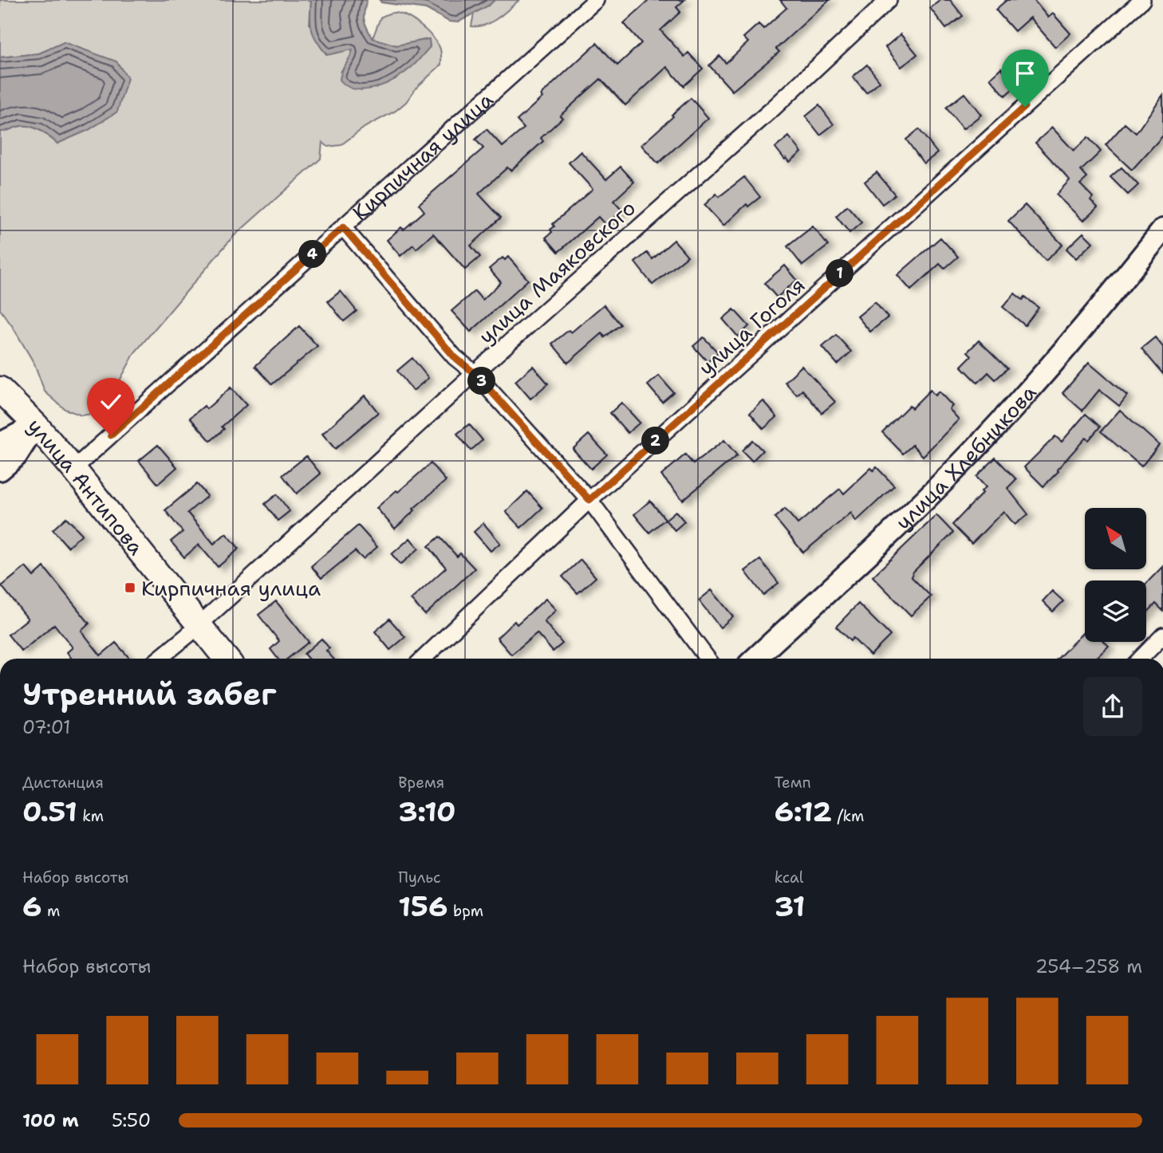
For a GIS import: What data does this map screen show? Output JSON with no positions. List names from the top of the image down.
{
  "streets": {
    "main road": ["улица Антипова"],
    "street": [
      "Кирпичная улица",
      "улица Маяковского",
      "улица Гоголя",
      "улица Хлебникова"
    ]
  },
  "crossings": [
    ["Кирпичная улица", "улица Антипова"],
    ["улица Маяковского", "улица Антипова"]
  ],
  "places": {
    "transit": ["Кирпичная улица"]
  },
  "north": "top left",
  "page": {
    "pins": [
      "4",
      "1",
      "3",
      "2"
    ],
    "heading": ["Утренний забег", "07:01"],
    "stats": [
      ["Дистанция", "0.51 km"],
      ["Время", "3:10"],
      ["Темп", "6:12 /km"],
      ["Набор высоты", "6 m"],
      ["Пульс", "156 bpm"],
      ["kcal", "31"]
    ],
    "chart": ["Набор высоты", "254–258 m"],
    "list": [
      {
        "name": "100 m",
        "note": "5:50"
      }
    ]
  }
}
